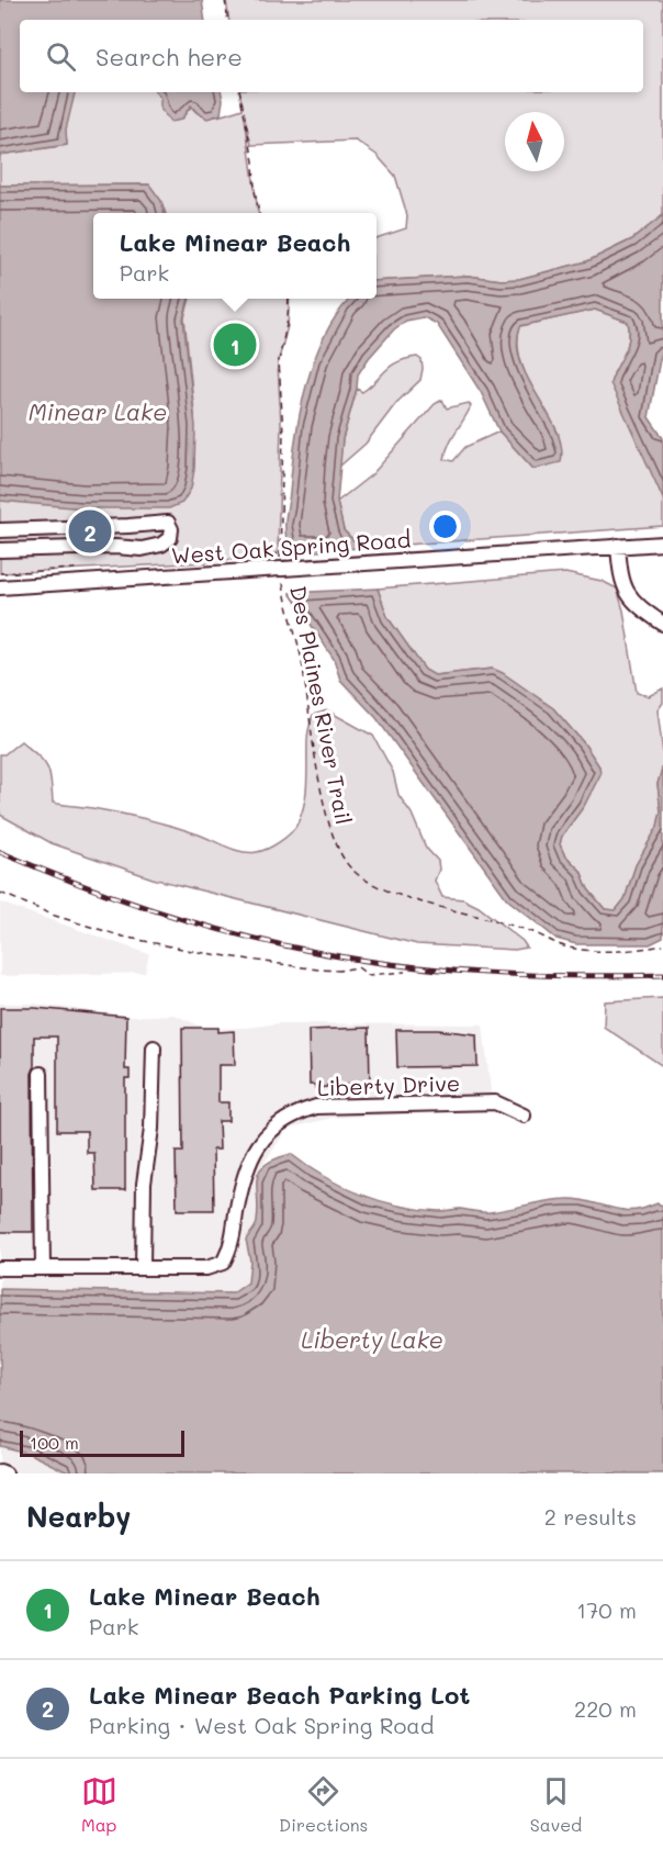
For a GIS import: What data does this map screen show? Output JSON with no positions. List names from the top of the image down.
{
  "streets": {
    "street": ["West Oak Spring Road", "Liberty Drive"],
    "path": ["Des Plaines River Trail"]
  },
  "crossings": [
    ["West Oak Spring Road", "Des Plaines River Trail"]
  ],
  "water": ["Minear Lake", "Liberty Lake"],
  "scale_bar": "100 m",
  "north": "top",
  "page": {
    "search": "Search here",
    "popup": ["Lake Minear Beach", "Park"],
    "pins": ["1", "2"],
    "scale": "100 m",
    "heading": ["Nearby", "2 results"],
    "list": [
      {
        "mark": "1",
        "name": "Lake Minear Beach",
        "note": "Park",
        "value": "170 m"
      },
      {
        "mark": "2",
        "name": "Lake Minear Beach Parking Lot",
        "note": "Parking · West Oak Spring Road",
        "value": "220 m"
      }
    ],
    "nav": ["Map", "Directions", "Saved"]
  }
}
